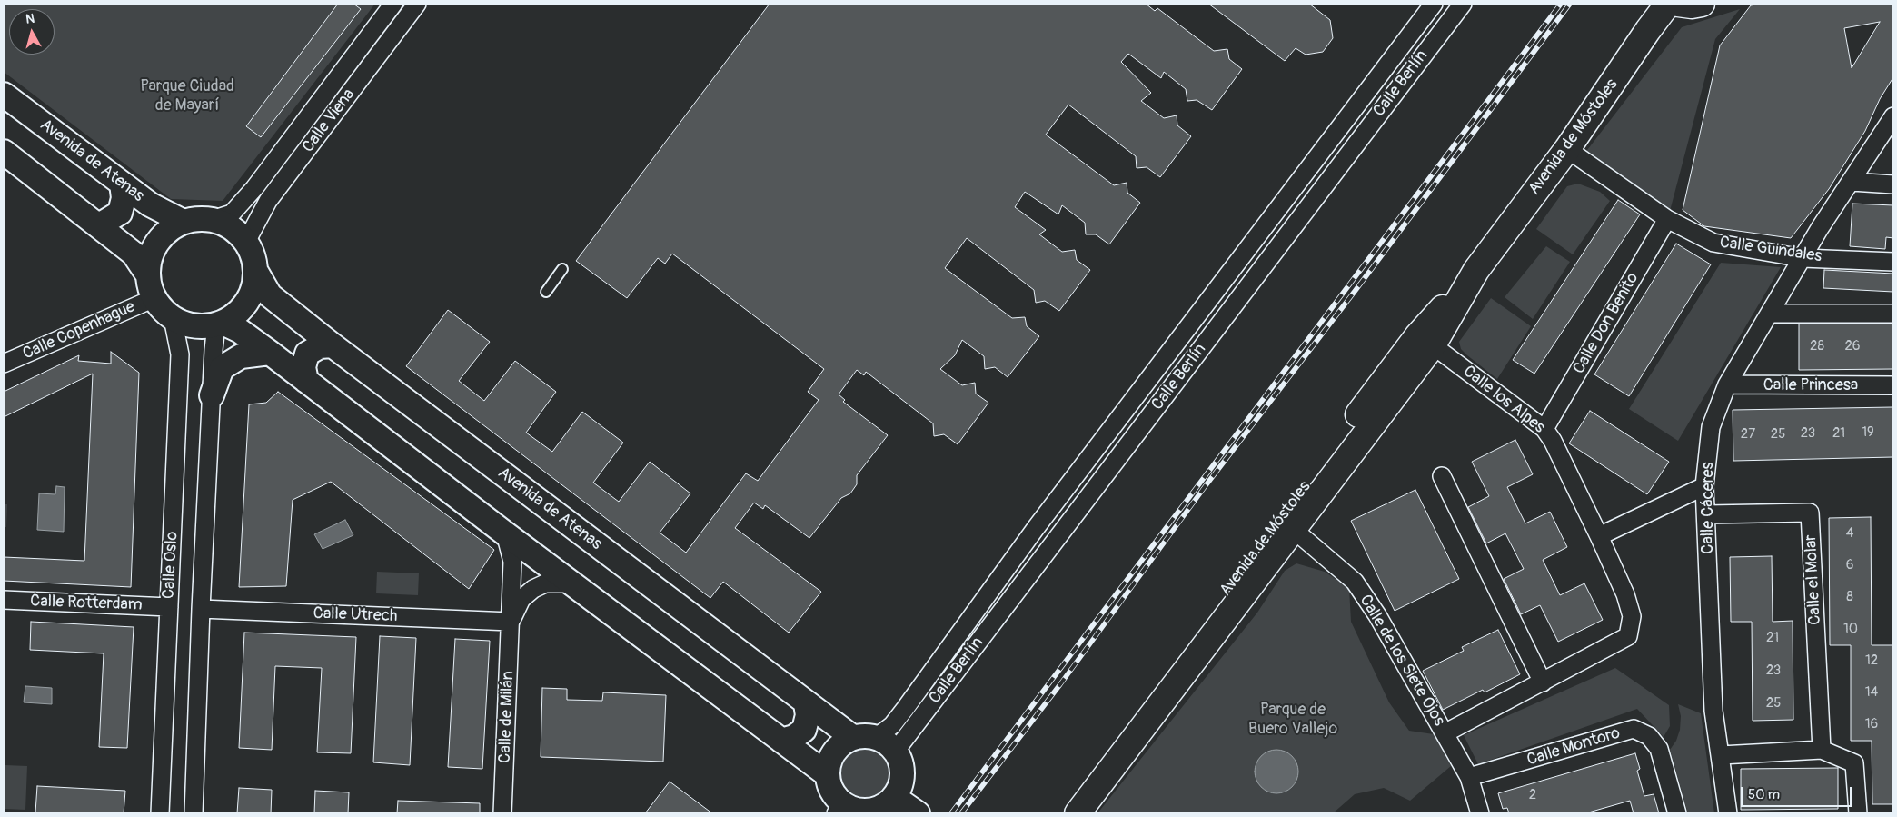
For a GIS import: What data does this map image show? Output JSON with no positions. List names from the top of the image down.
{
  "streets": {
    "main road": ["Avenida de Móstoles"],
    "street": [
      "Calle Berlín",
      "Calle Viena",
      "Avenida de Atenas",
      "Calle Guindales",
      "Calle Don Benito",
      "Calle Copenhague",
      "Calle Princesa",
      "Calle los Alpes",
      "Calle Cáceres",
      "Calle Oslo",
      "Calle el Molar",
      "Calle Rotterdam",
      "Calle Utrech",
      "Calle de los Siete Ojos",
      "Calle de Milán",
      "Calle Montoro"
    ]
  },
  "crossings": [
    ["Calle Berlín", "Avenida de Atenas"],
    ["Calle Viena", "Avenida de Atenas"],
    ["Calle Viena", "Calle Copenhague"],
    ["Calle Viena", "Calle Oslo"],
    ["Avenida de Móstoles", "Calle Guindales"],
    ["Avenida de Móstoles", "Calle los Alpes"],
    ["Avenida de Móstoles", "Calle de los Siete Ojos"],
    ["Avenida de Atenas", "Calle Copenhague"],
    ["Avenida de Atenas", "Calle Oslo"],
    ["Calle Guindales", "Calle Don Benito"],
    ["Calle Guindales", "Calle Cáceres"],
    ["Calle Don Benito", "Calle los Alpes"],
    ["Calle Copenhague", "Calle Oslo"],
    ["Calle Princesa", "Calle Cáceres"],
    ["Calle los Alpes", "Calle de los Siete Ojos"],
    ["Calle Cáceres", "Calle el Molar"],
    ["Calle Oslo", "Calle Rotterdam"],
    ["Calle Oslo", "Calle Utrech"],
    ["Calle Utrech", "Calle de Milán"],
    ["Calle de los Siete Ojos", "Calle Montoro"]
  ],
  "parks": ["Parque Ciudad de Mayarí", "Parque de Buero Vallejo"],
  "house_numbers": [
    "28",
    "26",
    "19",
    "23",
    "21",
    "27",
    "25",
    "4",
    "6",
    "8",
    "10",
    "21",
    "12",
    "23",
    "14",
    "25",
    "16",
    "2"
  ],
  "scale_bar": "50 m",
  "north": "top"
}
